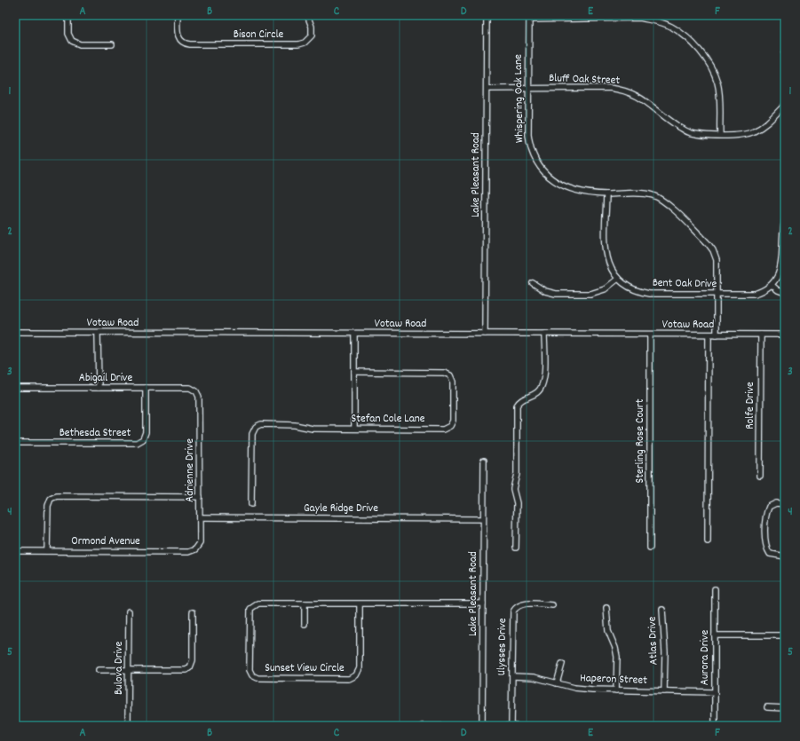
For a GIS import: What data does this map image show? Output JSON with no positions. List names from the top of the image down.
{
  "streets": {
    "street": [
      "Bison Circle",
      "Bluff Oak Street",
      "Whispering Oak Lane",
      "Lake Pleasant Road",
      "Bent Oak Drive",
      "Votaw Road",
      "Abigail Drive",
      "Rolfe Drive",
      "Stefan Cole Lane",
      "Bethesda Street",
      "Sterling Rose Court",
      "Adrienne Drive",
      "Gayle Ridge Drive",
      "Ormond Avenue",
      "Atlas Drive",
      "Ulysses Drive",
      "Aurora Drive",
      "Bulova Drive",
      "Sunset View Circle",
      "Haperon Street"
    ]
  },
  "crossings": [
    ["Bluff Oak Street", "Whispering Oak Lane"],
    ["Bluff Oak Street", "Lake Pleasant Road"],
    ["Whispering Oak Lane", "Bent Oak Drive"],
    ["Whispering Oak Lane", "Votaw Road"],
    ["Lake Pleasant Road", "Votaw Road"],
    ["Lake Pleasant Road", "Gayle Ridge Drive"],
    ["Lake Pleasant Road", "Sunset View Circle"],
    ["Votaw Road", "Rolfe Drive"],
    ["Votaw Road", "Sterling Rose Court"],
    ["Abigail Drive", "Bethesda Street"],
    ["Abigail Drive", "Adrienne Drive"],
    ["Adrienne Drive", "Gayle Ridge Drive"],
    ["Adrienne Drive", "Ormond Avenue"],
    ["Atlas Drive", "Haperon Street"],
    ["Ulysses Drive", "Haperon Street"],
    ["Aurora Drive", "Haperon Street"]
  ],
  "grid": {
    "columns": [
      "A",
      "B",
      "C",
      "D",
      "E",
      "F"
    ],
    "rows": [
      "1",
      "2",
      "3",
      "4",
      "5"
    ]
  }
}
